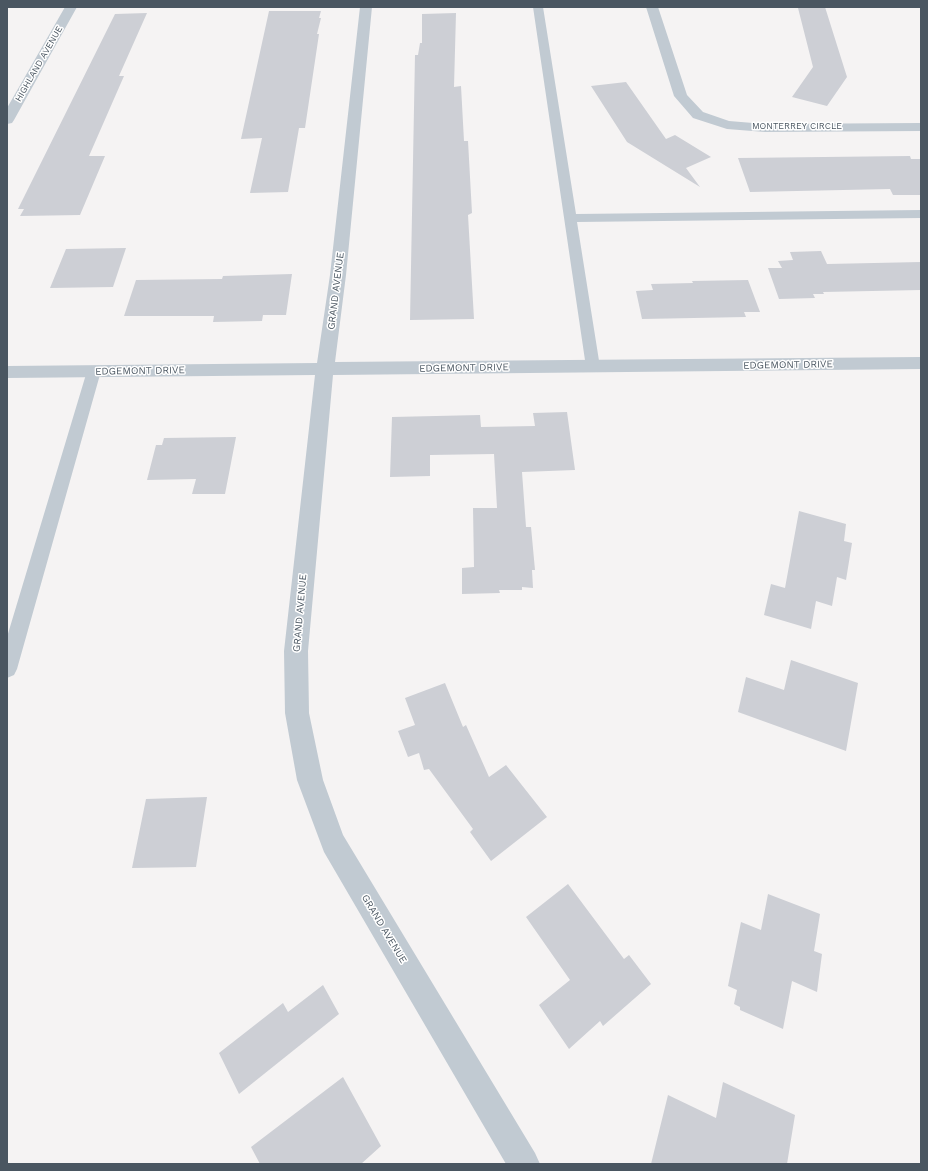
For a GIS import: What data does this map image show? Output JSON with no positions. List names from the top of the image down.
{
  "streets": {
    "street": [
      "HIGHLAND AVENUE",
      "MONTERREY CIRCLE",
      "GRAND AVENUE",
      "EDGEMONT DRIVE"
    ]
  },
  "crossings": [
    ["GRAND AVENUE", "EDGEMONT DRIVE"]
  ]
}
